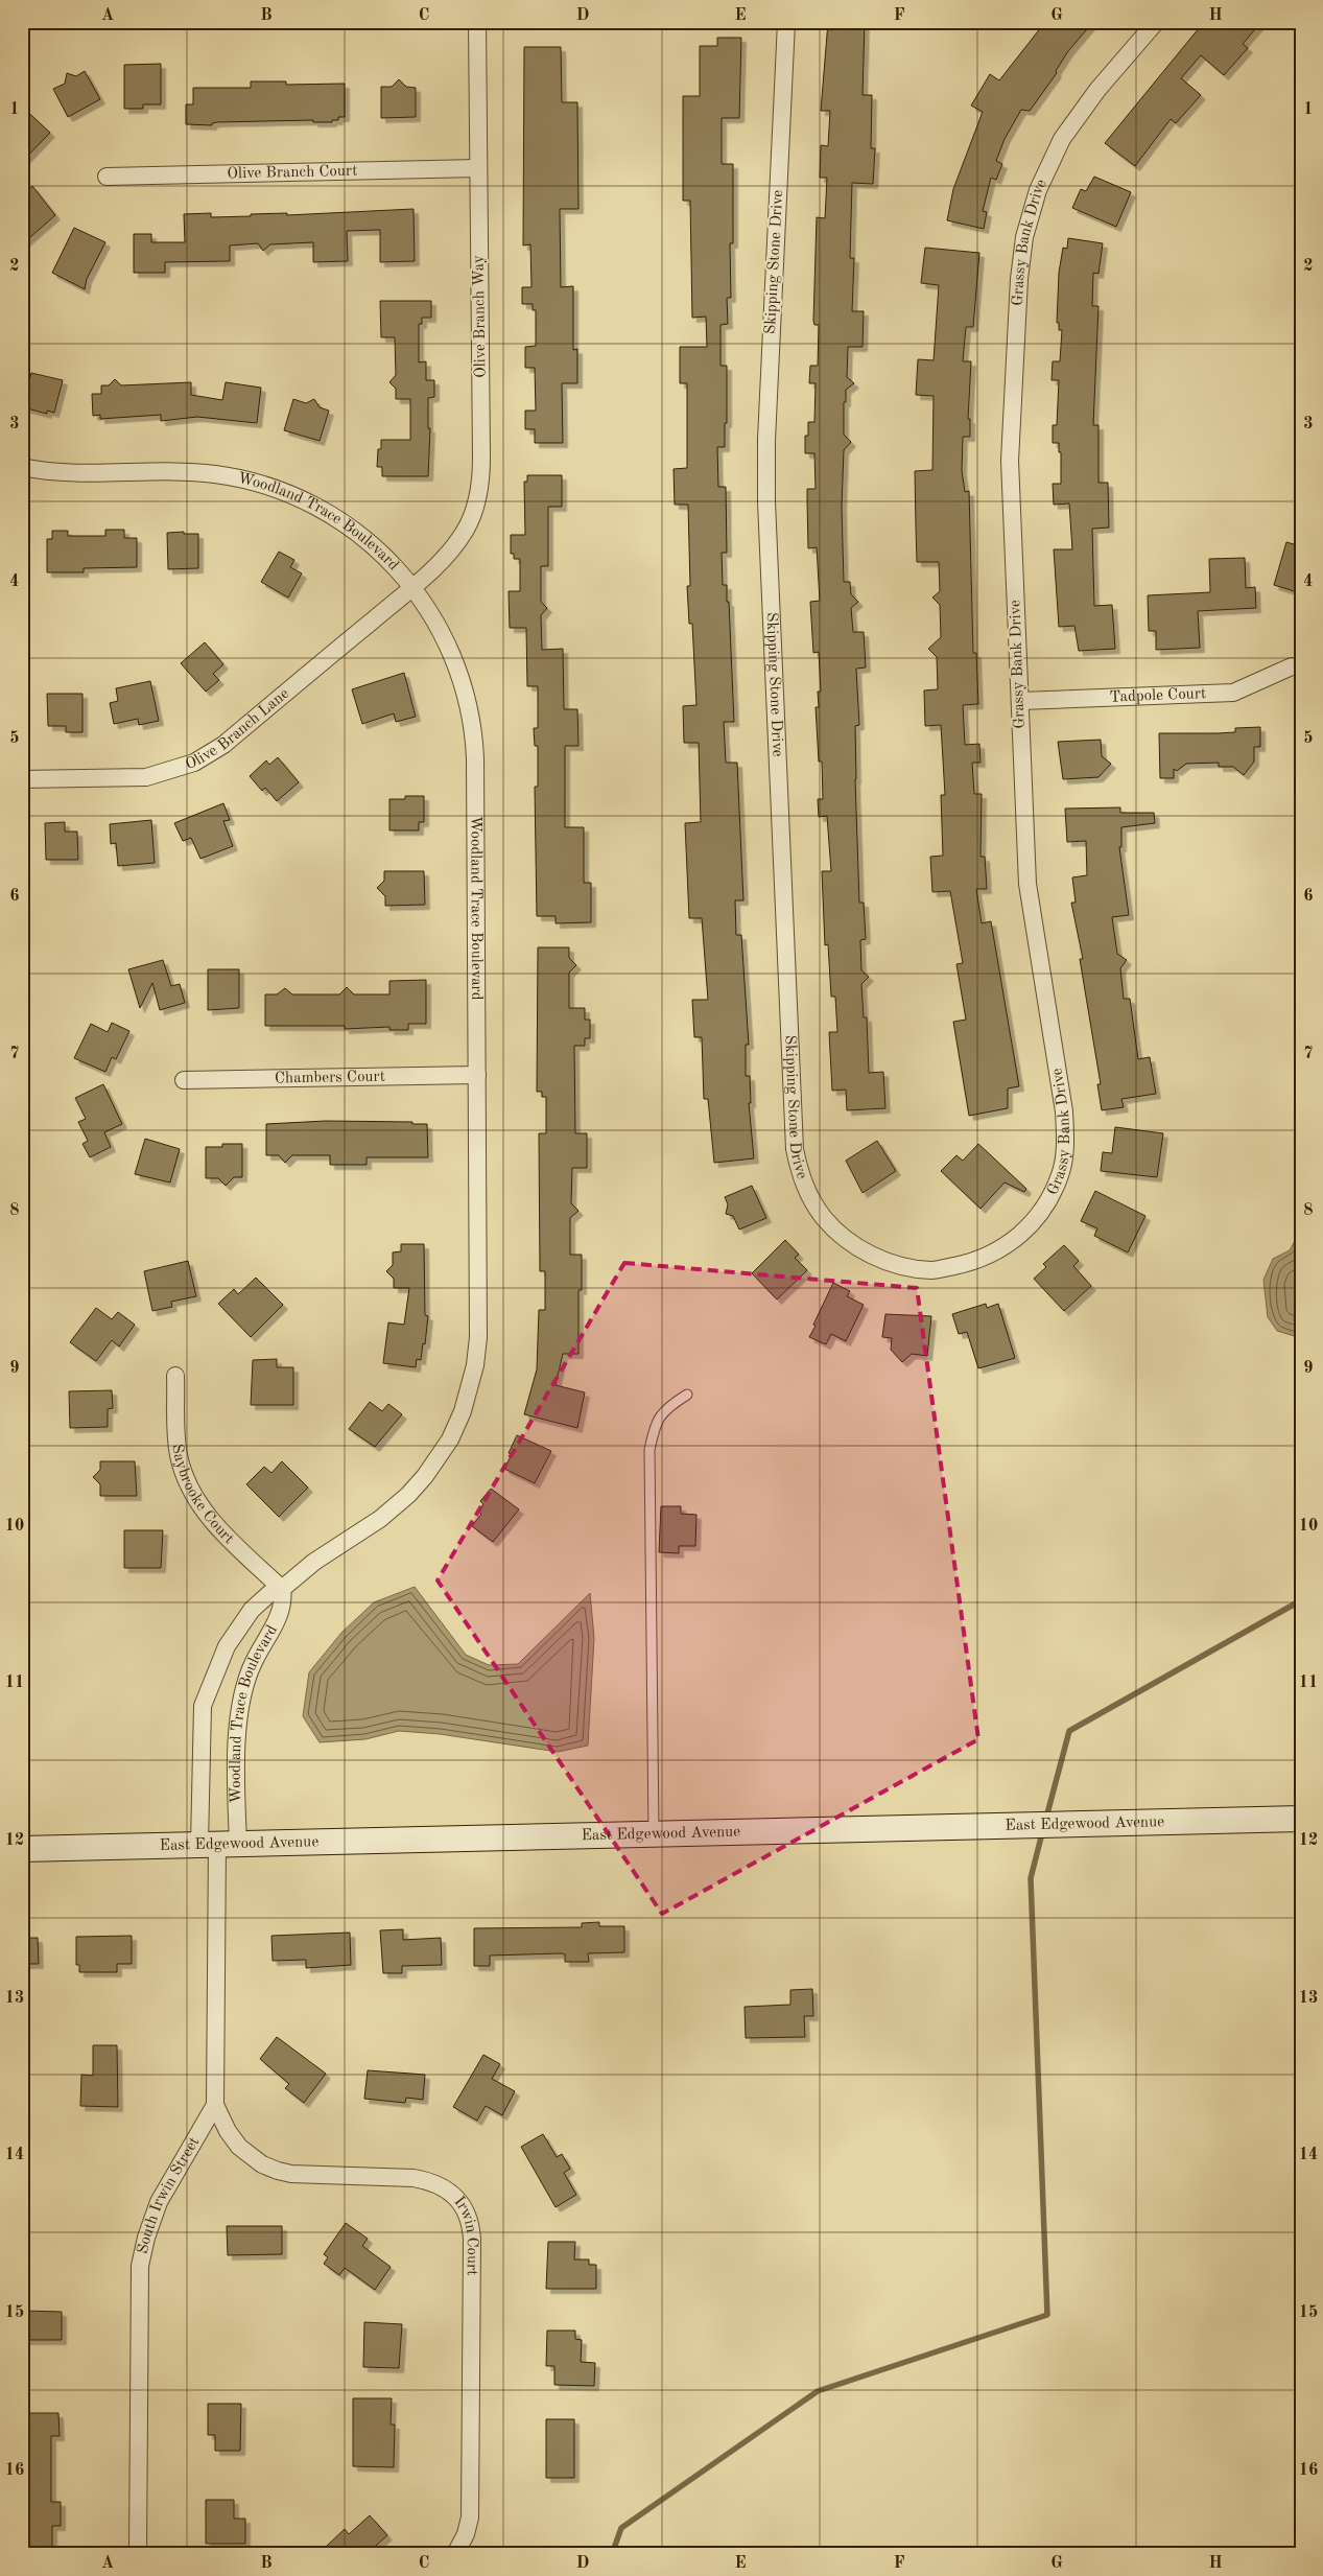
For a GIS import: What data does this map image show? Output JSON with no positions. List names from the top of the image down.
{
  "streets": {
    "main road": ["East Edgewood Avenue"],
    "street": [
      "Olive Branch Court",
      "Grassy Bank Drive",
      "Skipping Stone Drive",
      "Olive Branch Way",
      "Woodland Trace Boulevard",
      "Tadpole Court",
      "Olive Branch Lane",
      "Chambers Court",
      "Saybrooke Court",
      "South Irwin Street",
      "Irwin Court"
    ]
  },
  "crossings": [
    ["Olive Branch Court", "Olive Branch Way"],
    ["Grassy Bank Drive", "Skipping Stone Drive"],
    ["Grassy Bank Drive", "Tadpole Court"],
    ["Olive Branch Way", "Woodland Trace Boulevard"],
    ["Olive Branch Way", "Olive Branch Lane"],
    ["Woodland Trace Boulevard", "Olive Branch Lane"],
    ["Woodland Trace Boulevard", "Chambers Court"],
    ["Woodland Trace Boulevard", "Saybrooke Court"],
    ["Woodland Trace Boulevard", "East Edgewood Avenue"],
    ["Woodland Trace Boulevard", "South Irwin Street"],
    ["East Edgewood Avenue", "South Irwin Street"],
    ["South Irwin Street", "Irwin Court"]
  ],
  "grid": {
    "columns": [
      "A",
      "B",
      "C",
      "D",
      "E",
      "F",
      "G",
      "H"
    ],
    "rows": [
      "1",
      "2",
      "3",
      "4",
      "5",
      "6",
      "7",
      "8",
      "9",
      "10",
      "11",
      "12",
      "13",
      "14",
      "15",
      "16"
    ]
  }
}
